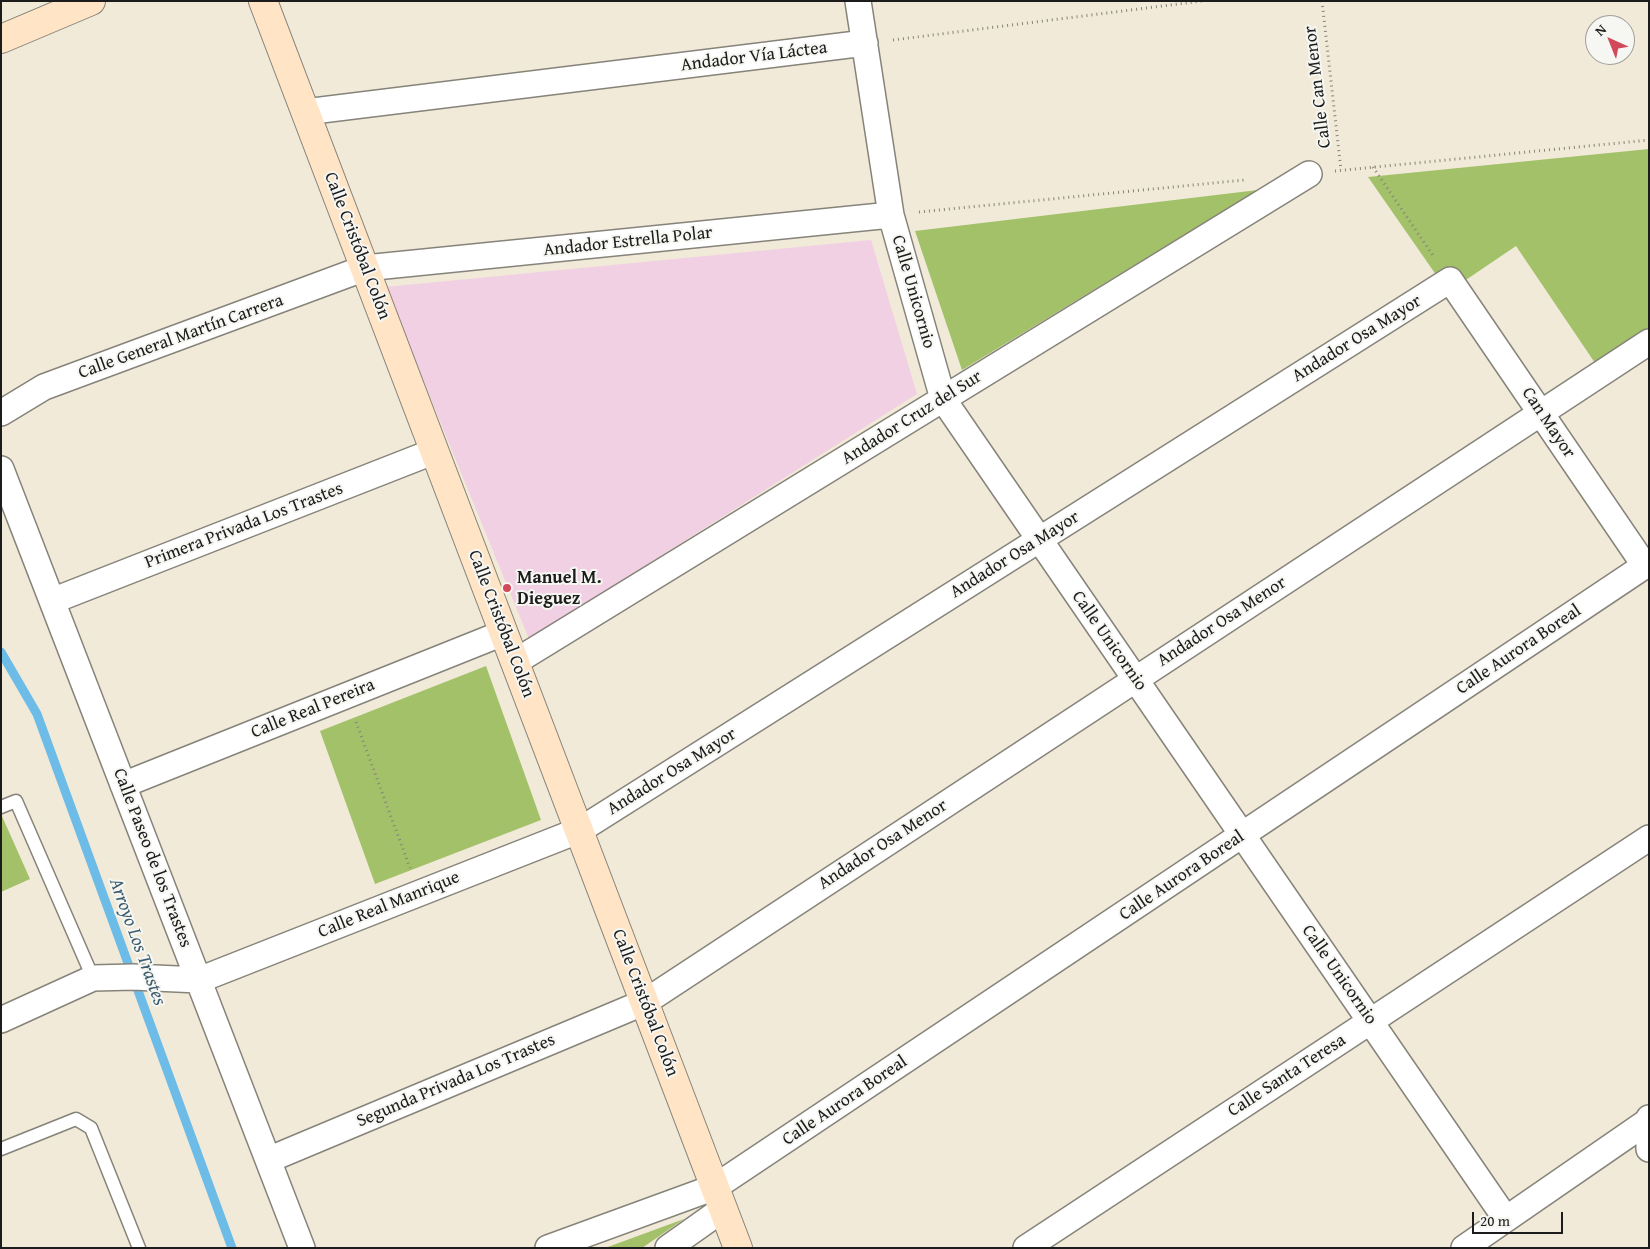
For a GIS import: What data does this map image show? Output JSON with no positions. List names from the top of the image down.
{
  "streets": {
    "street": [
      "Andador Vía Láctea",
      "Andador Estrella Polar",
      "Calle Cristóbal Colón",
      "Calle Unicornio",
      "Calle General Martín Carrera",
      "Andador Osa Mayor",
      "Andador Cruz del Sur",
      "Can Mayor",
      "Primera Privada Los Trastes",
      "Andador Osa Menor",
      "Calle Aurora Boreal",
      "Calle Real Pereira",
      "Calle Paseo de los Trastes",
      "Calle Real Manrique",
      "Calle Santa Teresa",
      "Segunda Privada Los Trastes"
    ],
    "path": ["Calle Can Menor"]
  },
  "crossings": [
    ["Andador Vía Láctea", "Calle Cristóbal Colón"],
    ["Andador Vía Láctea", "Calle Unicornio"],
    ["Andador Estrella Polar", "Calle Cristóbal Colón"],
    ["Andador Estrella Polar", "Calle Unicornio"],
    ["Andador Estrella Polar", "Calle General Martín Carrera"],
    ["Calle Cristóbal Colón", "Calle General Martín Carrera"],
    ["Calle Cristóbal Colón", "Andador Osa Mayor"],
    ["Calle Cristóbal Colón", "Andador Cruz del Sur"],
    ["Calle Cristóbal Colón", "Primera Privada Los Trastes"],
    ["Calle Cristóbal Colón", "Andador Osa Menor"],
    ["Calle Cristóbal Colón", "Calle Aurora Boreal"],
    ["Calle Cristóbal Colón", "Calle Real Pereira"],
    ["Calle Cristóbal Colón", "Calle Real Manrique"],
    ["Calle Cristóbal Colón", "Segunda Privada Los Trastes"],
    ["Calle Unicornio", "Andador Osa Mayor"],
    ["Calle Unicornio", "Andador Cruz del Sur"],
    ["Calle Unicornio", "Andador Osa Menor"],
    ["Calle Unicornio", "Calle Aurora Boreal"],
    ["Calle Unicornio", "Calle Santa Teresa"],
    ["Andador Osa Mayor", "Can Mayor"],
    ["Andador Osa Mayor", "Calle Real Manrique"],
    ["Can Mayor", "Andador Osa Menor"],
    ["Can Mayor", "Calle Aurora Boreal"],
    ["Primera Privada Los Trastes", "Calle Paseo de los Trastes"],
    ["Andador Osa Menor", "Segunda Privada Los Trastes"],
    ["Calle Real Pereira", "Calle Paseo de los Trastes"],
    ["Calle Paseo de los Trastes", "Calle Real Manrique"],
    ["Calle Paseo de los Trastes", "Segunda Privada Los Trastes"]
  ],
  "water": ["Arroyo Los Trastes"],
  "places": ["Manuel M. Dieguez"],
  "scale_bar": "20 m",
  "north": "top left"
}
